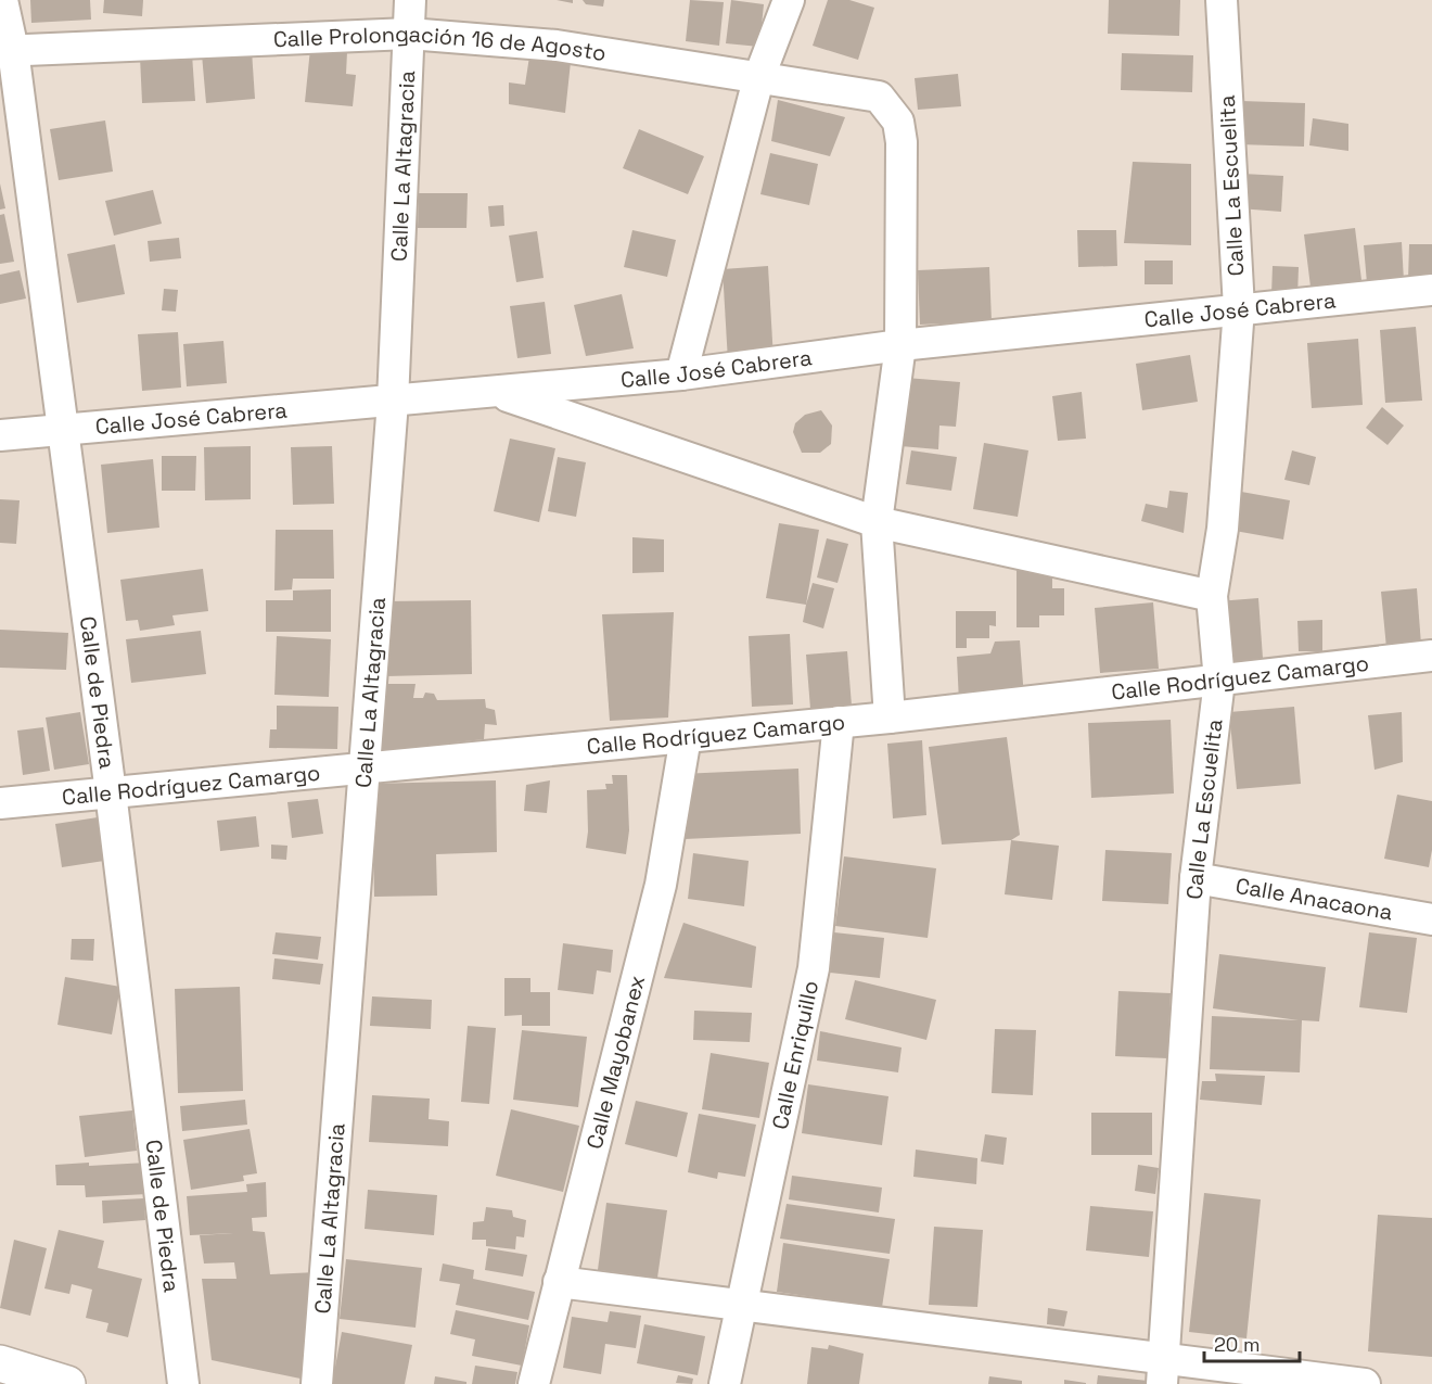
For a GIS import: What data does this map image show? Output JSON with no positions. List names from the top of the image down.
{
  "streets": {
    "street": [
      "Calle Prolongación 16 de Agosto",
      "Calle La Altagracia",
      "Calle La Escuelita",
      "Calle José Cabrera",
      "Calle Rodríguez Camargo",
      "Calle de Piedra",
      "Calle Anacaona",
      "Calle Enriquillo",
      "Calle Mayobanex"
    ]
  },
  "crossings": [
    ["Calle Prolongación 16 de Agosto", "Calle La Altagracia"],
    ["Calle Prolongación 16 de Agosto", "Calle José Cabrera"],
    ["Calle Prolongación 16 de Agosto", "Calle de Piedra"],
    ["Calle La Altagracia", "Calle José Cabrera"],
    ["Calle La Altagracia", "Calle Rodríguez Camargo"],
    ["Calle La Escuelita", "Calle José Cabrera"],
    ["Calle La Escuelita", "Calle Rodríguez Camargo"],
    ["Calle La Escuelita", "Calle Anacaona"],
    ["Calle José Cabrera", "Calle de Piedra"],
    ["Calle Rodríguez Camargo", "Calle de Piedra"],
    ["Calle Rodríguez Camargo", "Calle Enriquillo"],
    ["Calle Rodríguez Camargo", "Calle Mayobanex"]
  ],
  "scale_bar": "20 m"
}
